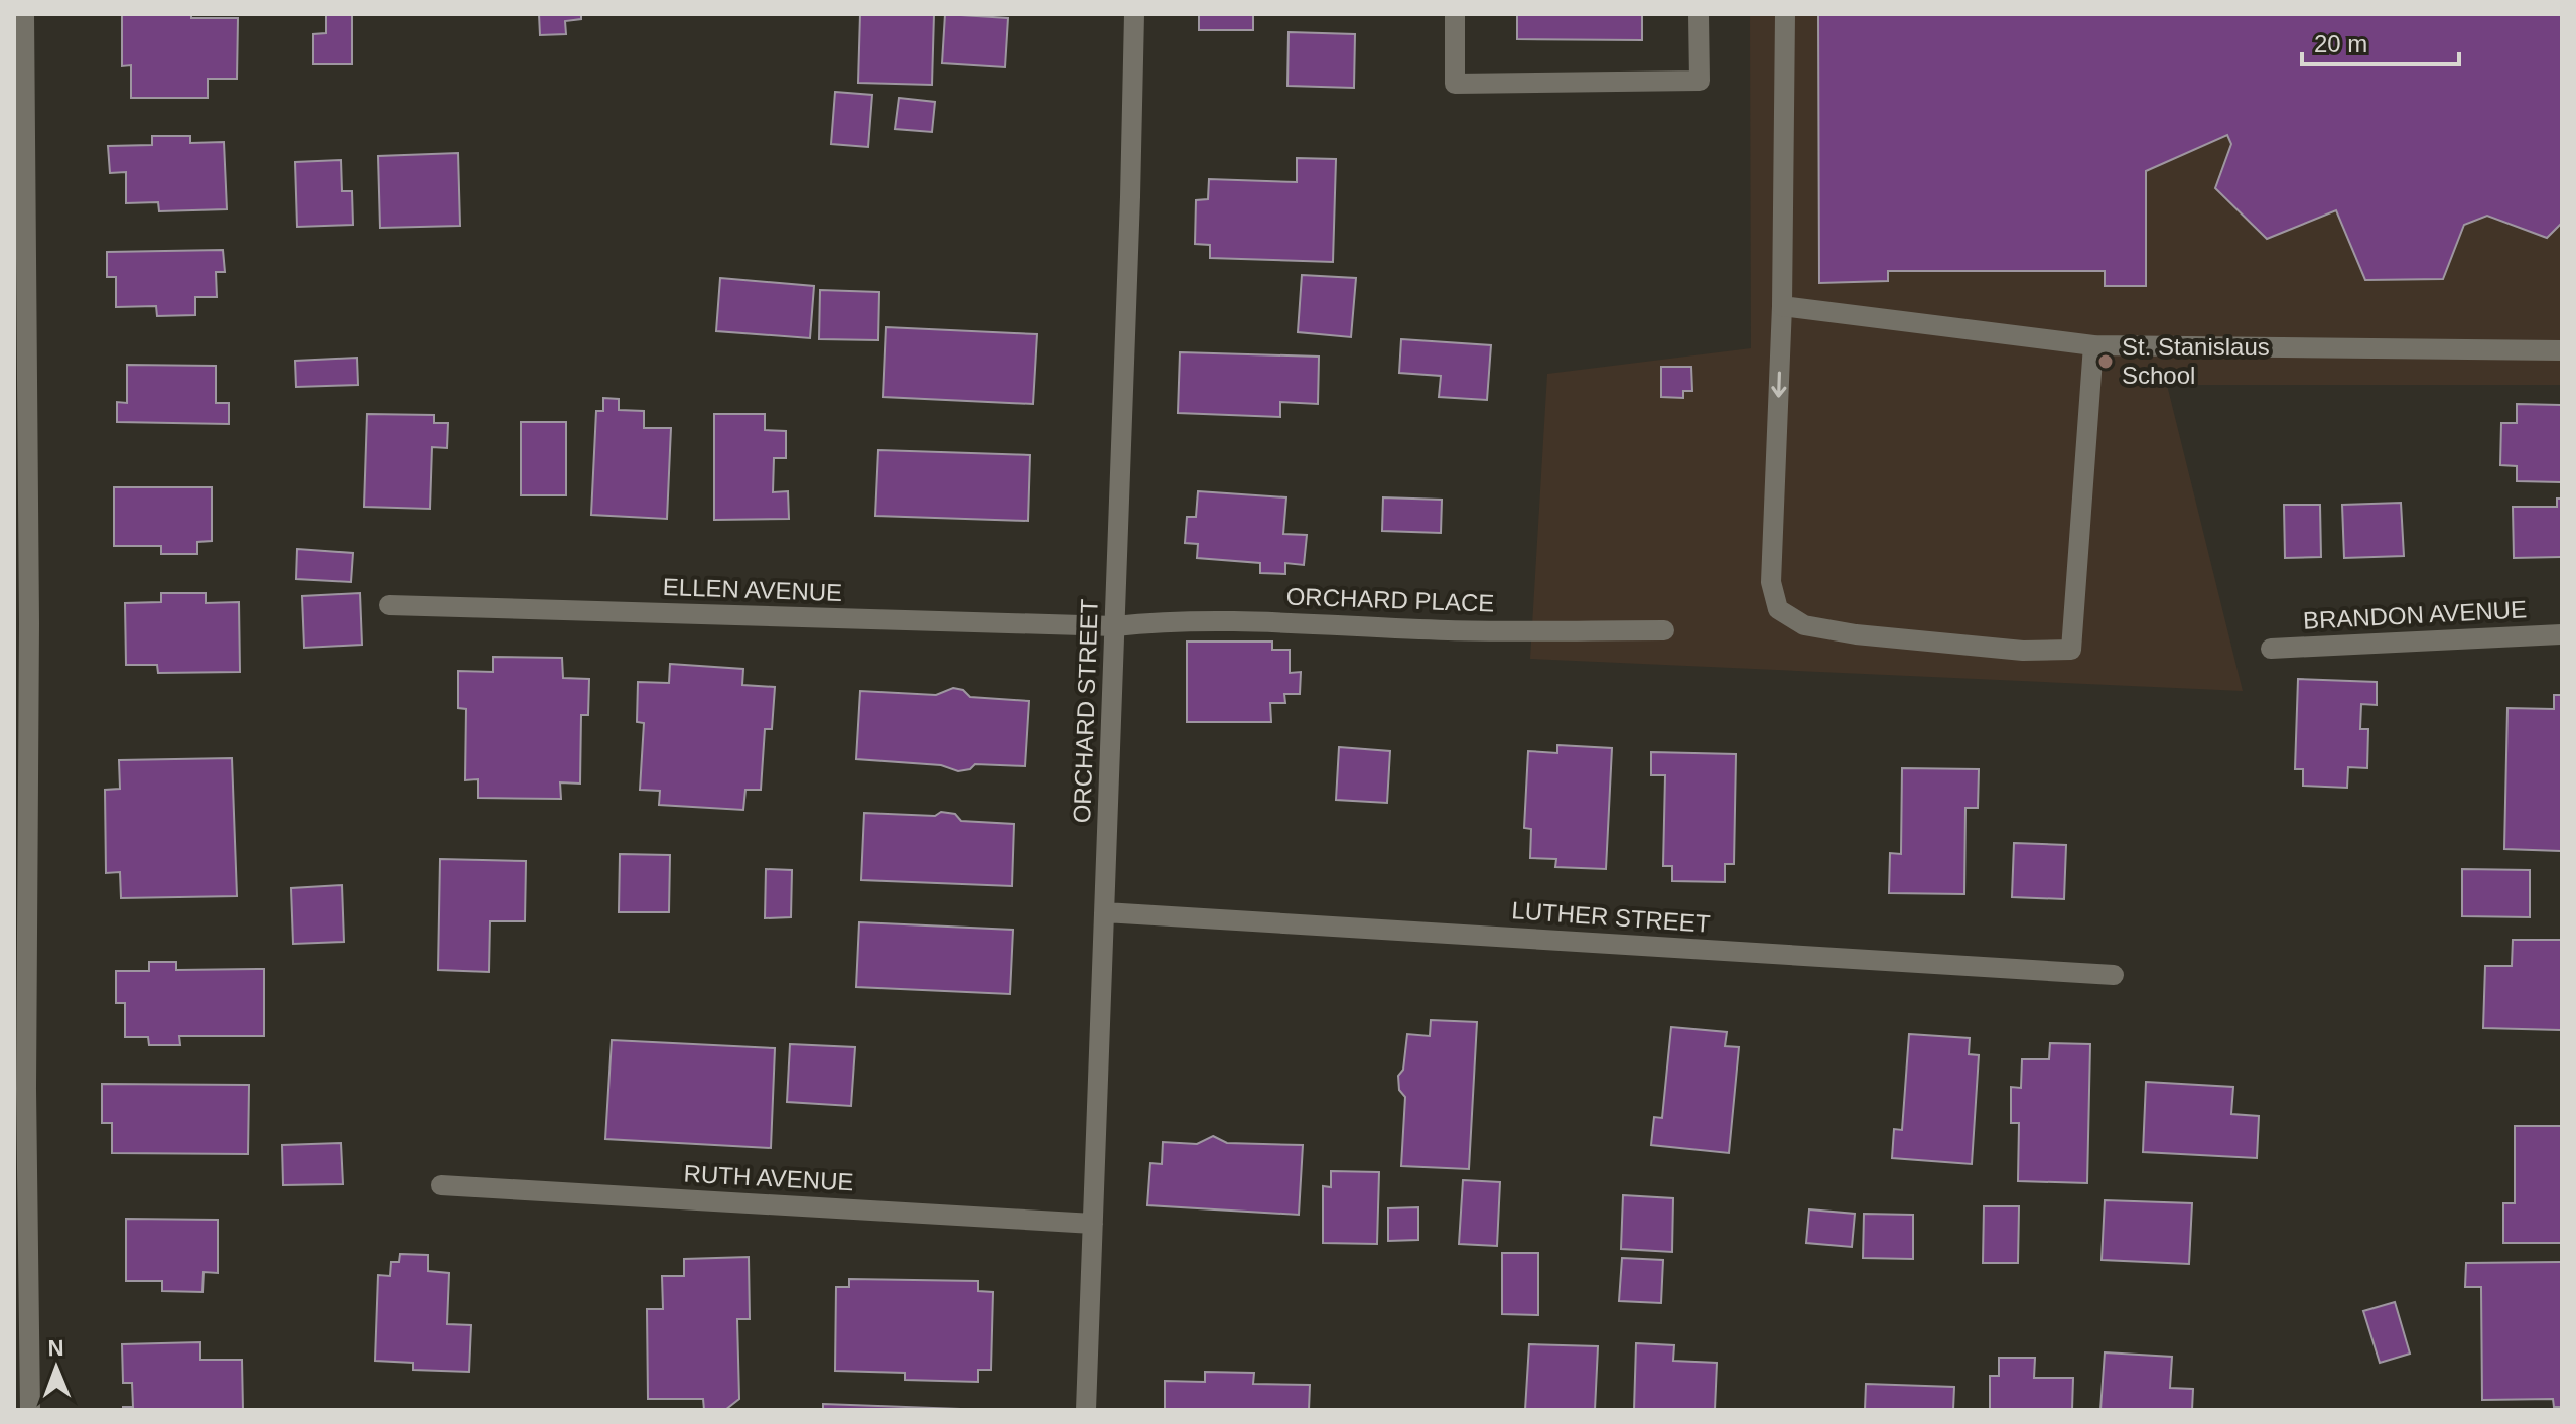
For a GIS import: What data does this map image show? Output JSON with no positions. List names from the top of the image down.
{
  "streets": {
    "street": [
      "ELLEN AVENUE",
      "ORCHARD PLACE",
      "BRANDON AVENUE",
      "ORCHARD STREET",
      "LUTHER STREET",
      "RUTH AVENUE"
    ]
  },
  "crossings": [
    ["ELLEN AVENUE", "ORCHARD PLACE"],
    ["ELLEN AVENUE", "ORCHARD STREET"],
    ["ORCHARD PLACE", "ORCHARD STREET"],
    ["ORCHARD STREET", "LUTHER STREET"],
    ["ORCHARD STREET", "RUTH AVENUE"]
  ],
  "places": ["St. Stanislaus School"],
  "scale_bar": "20 m",
  "north": "top"
}
